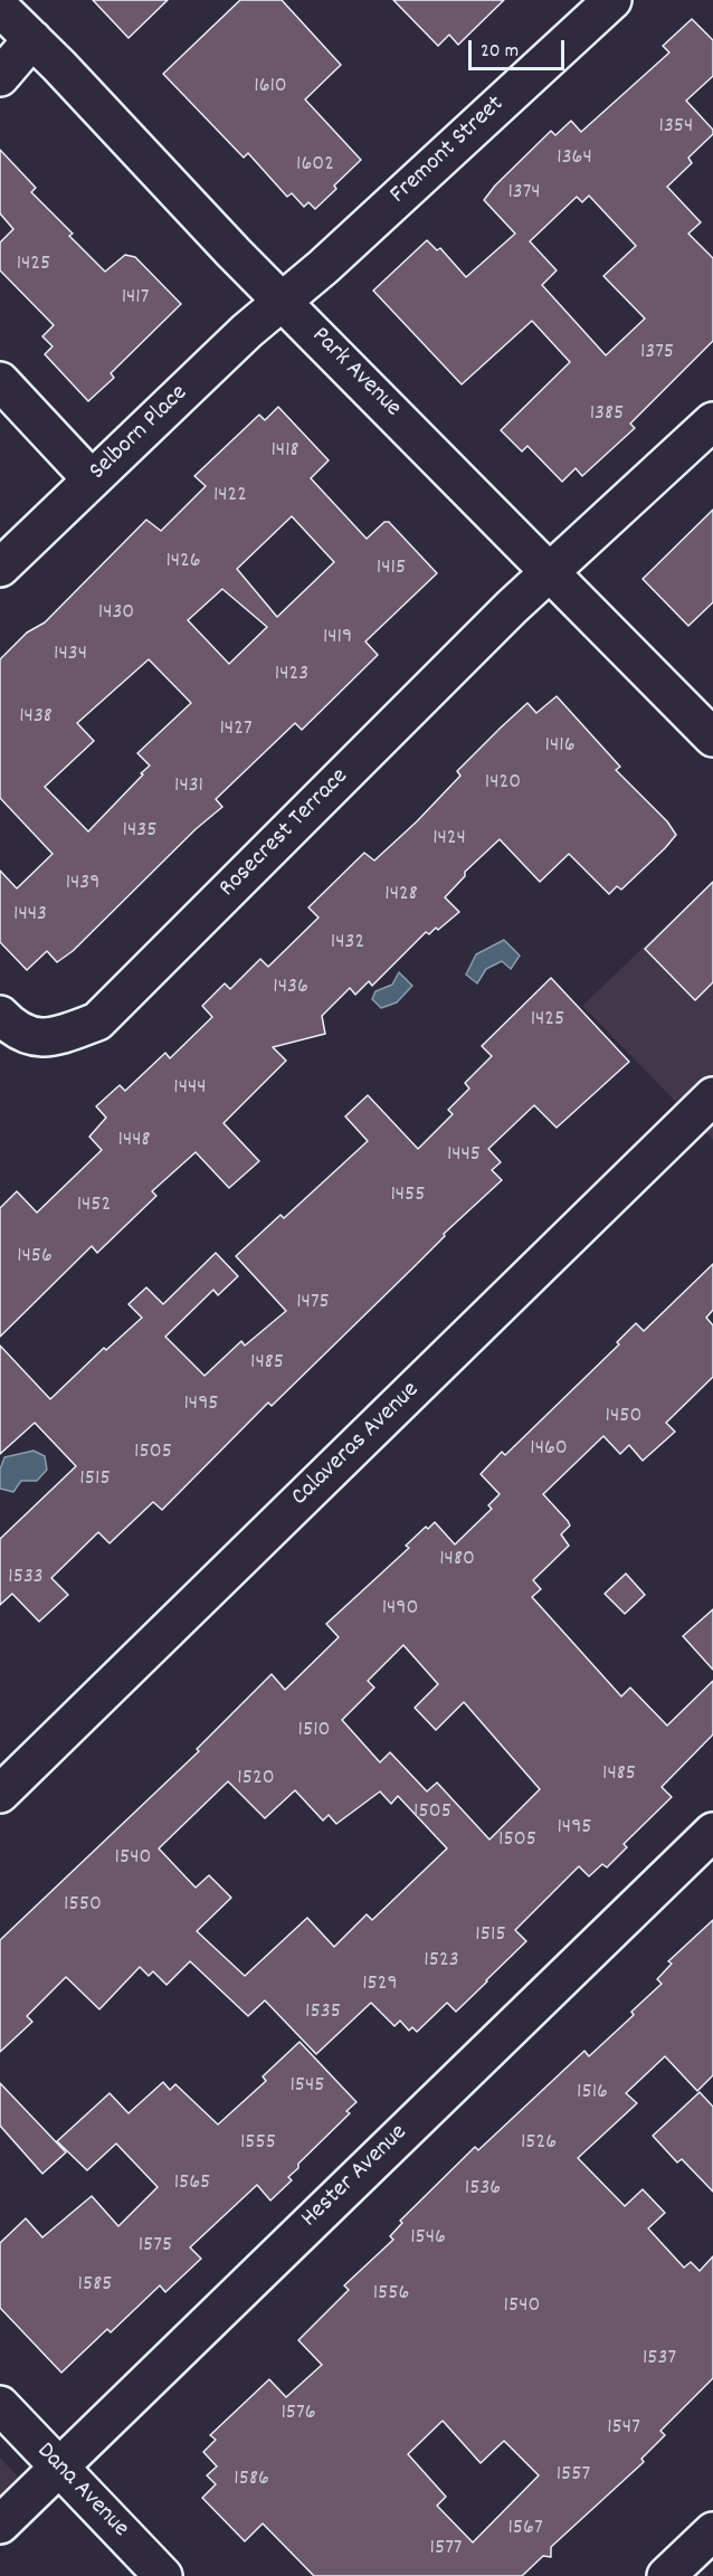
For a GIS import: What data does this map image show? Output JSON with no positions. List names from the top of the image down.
{
  "streets": {
    "street": [
      "Fremont Street",
      "Park Avenue",
      "Selborn Place",
      "Rosecrest Terrace",
      "Calaveras Avenue",
      "Hester Avenue",
      "Dana Avenue"
    ]
  },
  "crossings": [
    ["Fremont Street", "Park Avenue"],
    ["Fremont Street", "Selborn Place"],
    ["Park Avenue", "Selborn Place"],
    ["Park Avenue", "Rosecrest Terrace"],
    ["Hester Avenue", "Dana Avenue"]
  ],
  "house_numbers": [
    "1610",
    "1354",
    "1364",
    "1602",
    "1374",
    "1425",
    "1417",
    "1375",
    "1385",
    "1418",
    "1422",
    "1426",
    "1415",
    "1430",
    "1419",
    "1434",
    "1423",
    "1438",
    "1427",
    "1416",
    "1420",
    "1431",
    "1435",
    "1424",
    "1439",
    "1428",
    "1443",
    "1432",
    "1436",
    "1425",
    "1444",
    "1448",
    "1445",
    "1455",
    "1452",
    "1456",
    "1475",
    "1485",
    "1495",
    "1450",
    "1460",
    "1505",
    "1515",
    "1480",
    "1533",
    "1490",
    "1510",
    "1485",
    "1520",
    "1505",
    "1495",
    "1505",
    "1540",
    "1550",
    "1515",
    "1523",
    "1529",
    "1535",
    "1545",
    "1516",
    "1555",
    "1526",
    "1565",
    "1536",
    "1546",
    "1575",
    "1585",
    "1556",
    "1540",
    "1537",
    "1576",
    "1547",
    "1557",
    "1586",
    "1567",
    "1577"
  ],
  "scale_bar": "20 m"
}
